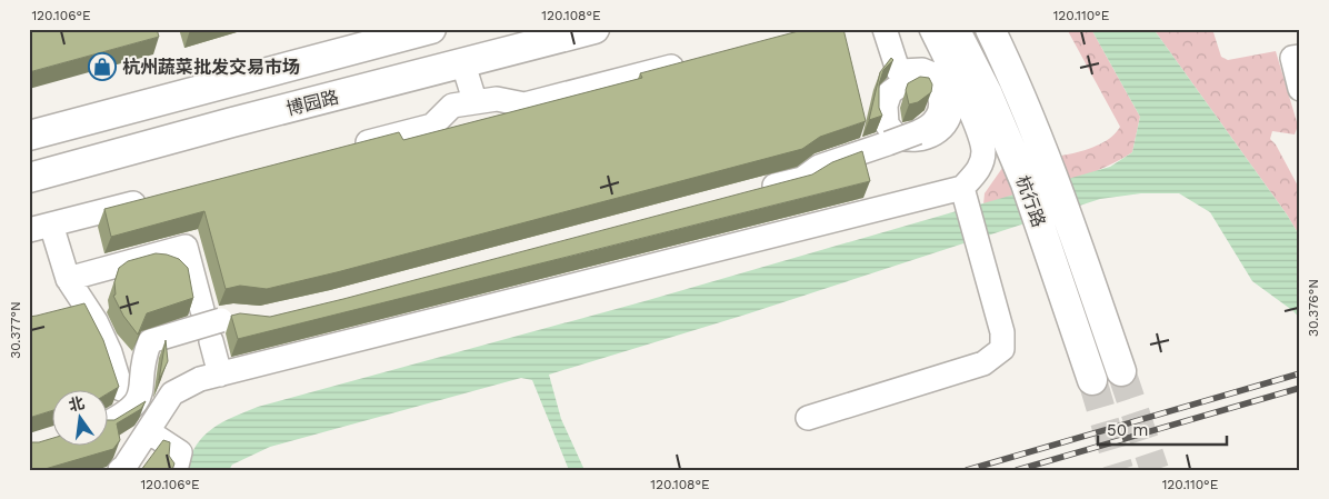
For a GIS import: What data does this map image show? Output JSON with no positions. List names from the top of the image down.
{
  "streets": {
    "main road": ["博园路", "杭行路"]
  },
  "places": {
    "shop": ["杭州蔬菜批发交易市场"]
  },
  "scale_bar": "50 m",
  "north": "top",
  "coordinates": [
    "120.106°E",
    "120.108°E",
    "120.110°E",
    "30.376°N",
    "30.377°N"
  ]
}
